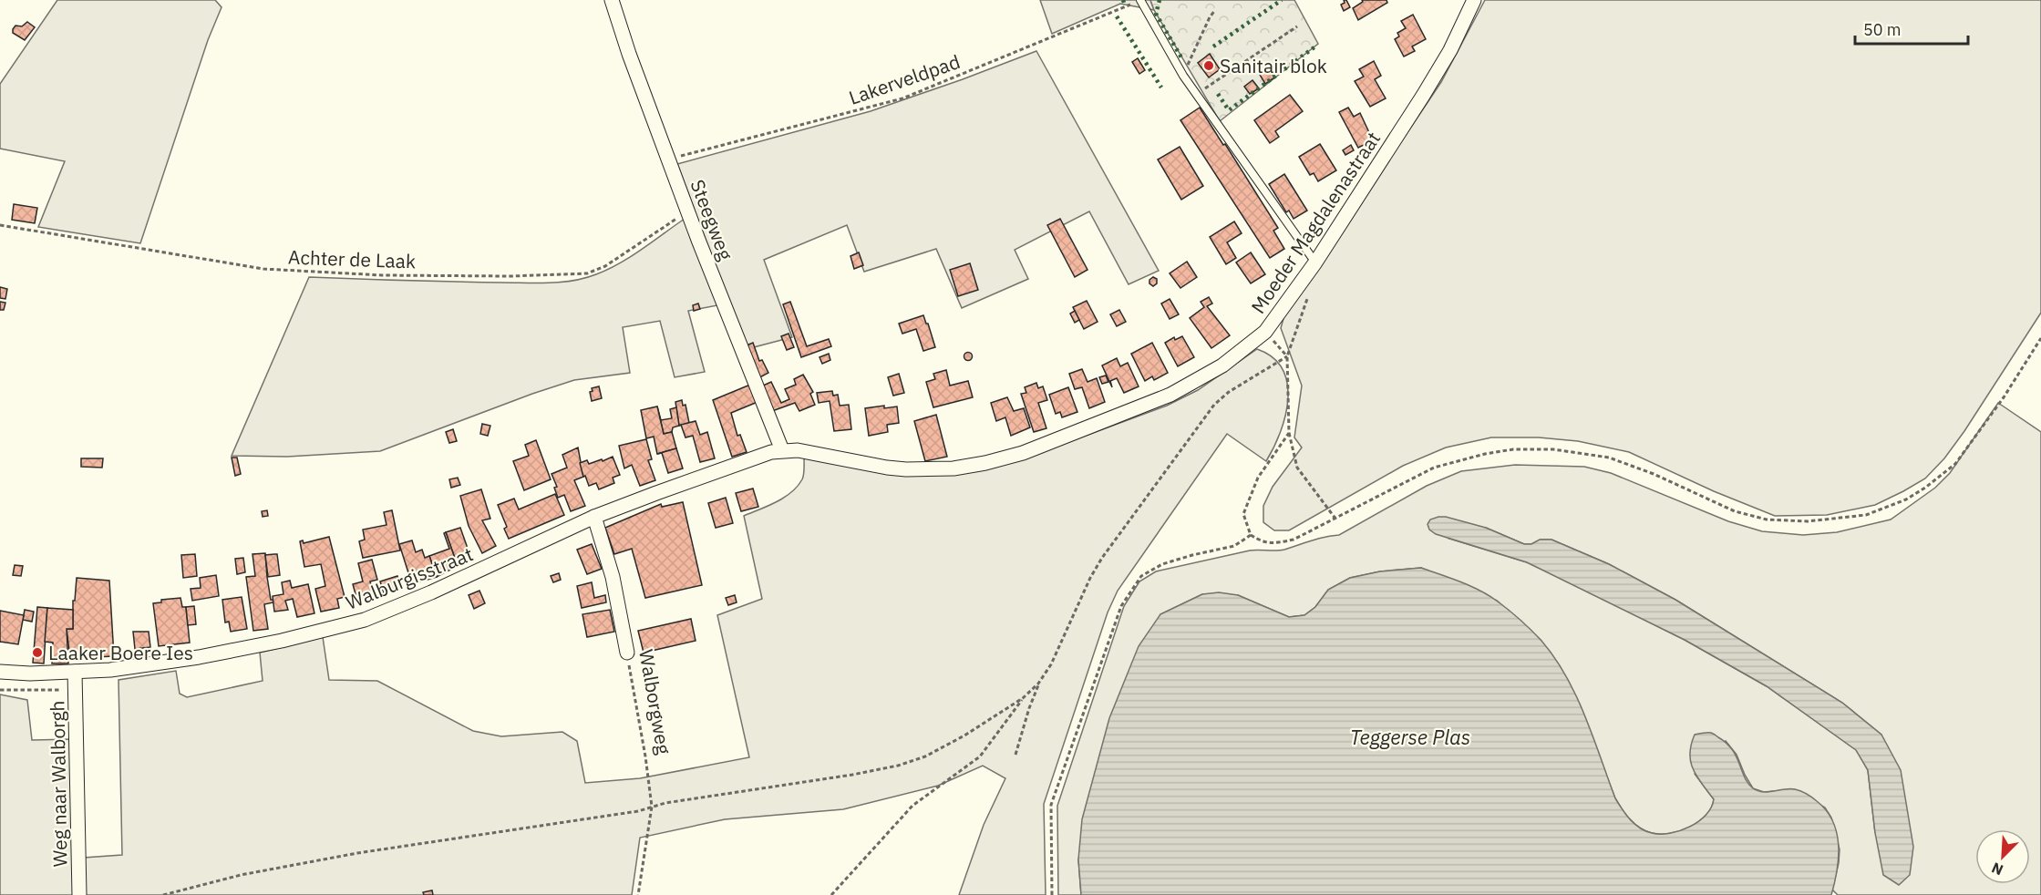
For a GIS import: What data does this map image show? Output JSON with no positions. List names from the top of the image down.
{
  "streets": {
    "street": [
      "Steegweg",
      "Moeder Magdalenastraat",
      "Walburgisstraat",
      "Walborgweg",
      "Weg naar Walborgh"
    ],
    "path": ["Lakerveldpad", "Achter de Laak"]
  },
  "crossings": [
    ["Lakerveldpad", "Steegweg"],
    ["Steegweg", "Moeder Magdalenastraat"],
    ["Steegweg", "Achter de Laak"],
    ["Steegweg", "Walburgisstraat"],
    ["Moeder Magdalenastraat", "Walburgisstraat"],
    ["Walburgisstraat", "Walborgweg"],
    ["Walburgisstraat", "Weg naar Walborgh"]
  ],
  "water": ["Teggerse Plas"],
  "places": ["Sanitair blok", "Laaker Boere Ies"],
  "scale_bar": "50 m",
  "north": "bottom left"
}
